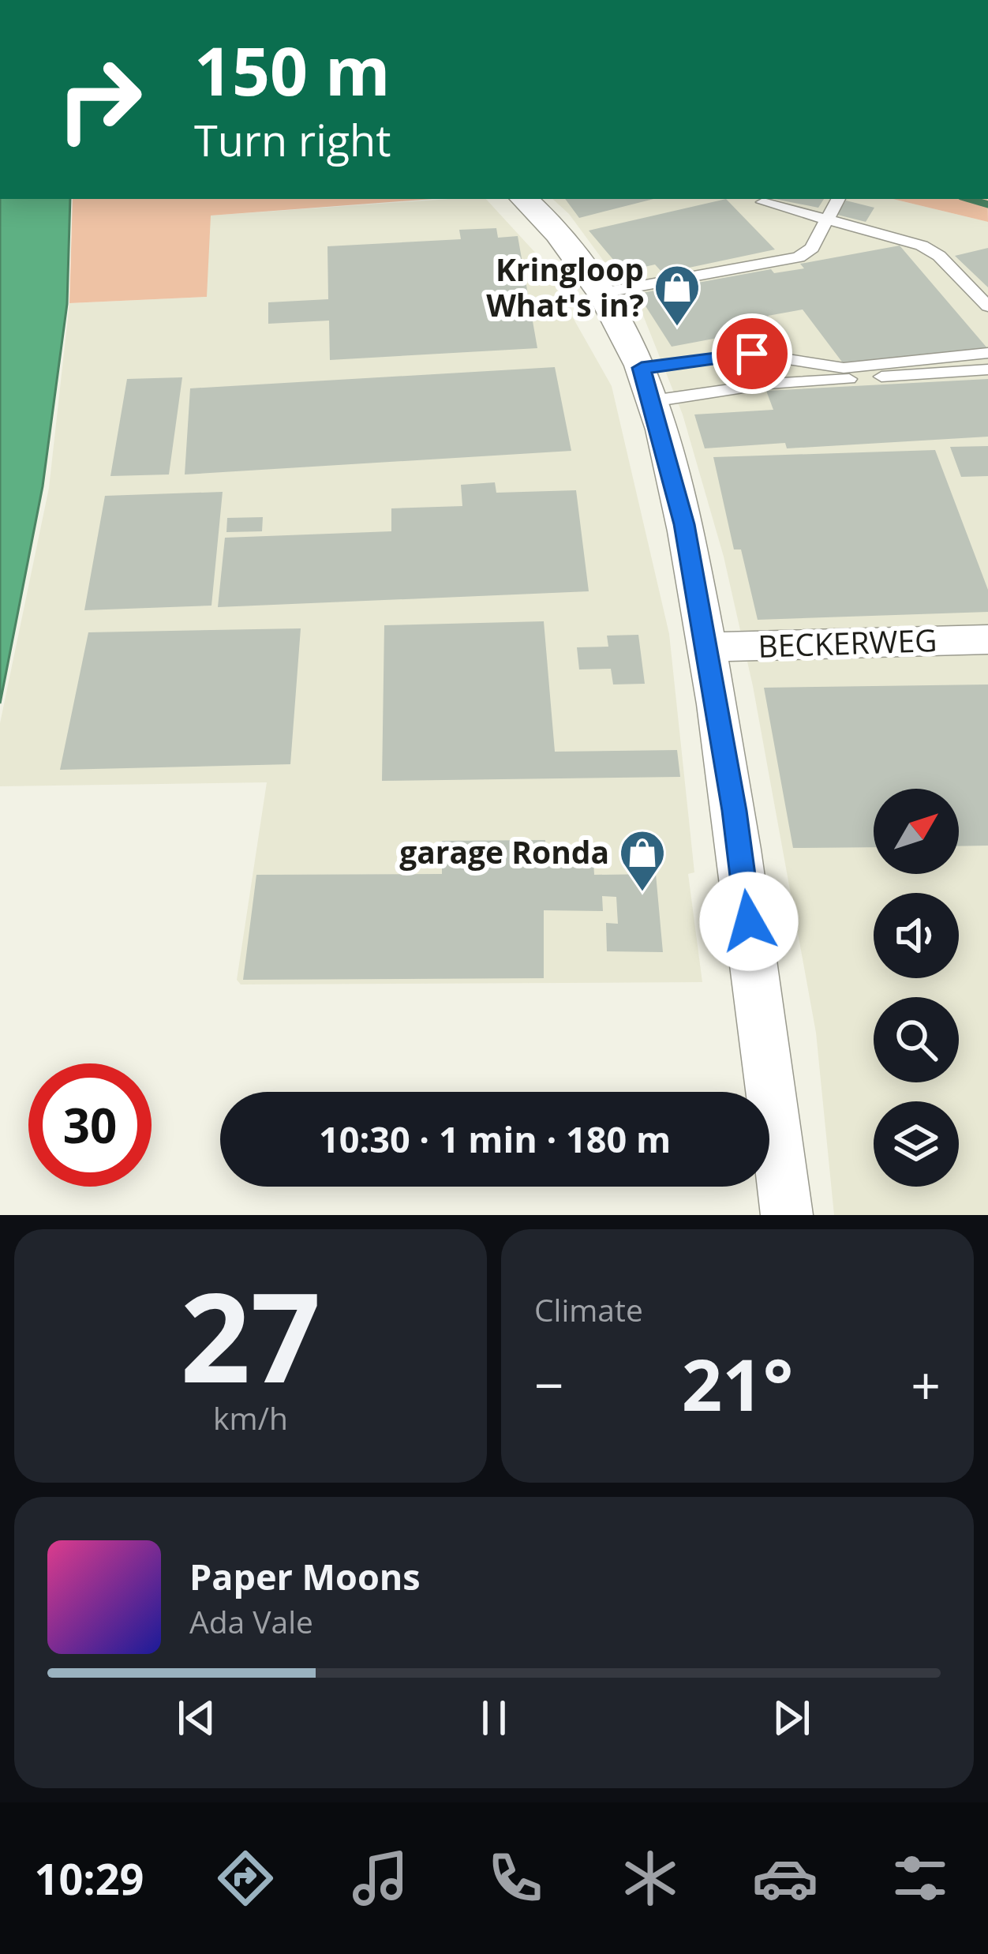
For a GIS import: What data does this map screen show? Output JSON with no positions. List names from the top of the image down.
{
  "streets": {
    "street": ["BECKERWEG"]
  },
  "places": {
    "shop": ["Kringloop What's in?", "garage Ronda"]
  },
  "north": "top right",
  "page": {
    "turn": ["150 m", "Turn right"],
    "limit": "30",
    "trip": "10:30 · 1 min · 180 m",
    "tile": [
      ["27", "km/h"],
      "Climate"
    ],
    "heat": ["−", "21°", "+"],
    "song": ["Paper Moons", "Ada Vale"],
    "tabs": "10:29"
  }
}
